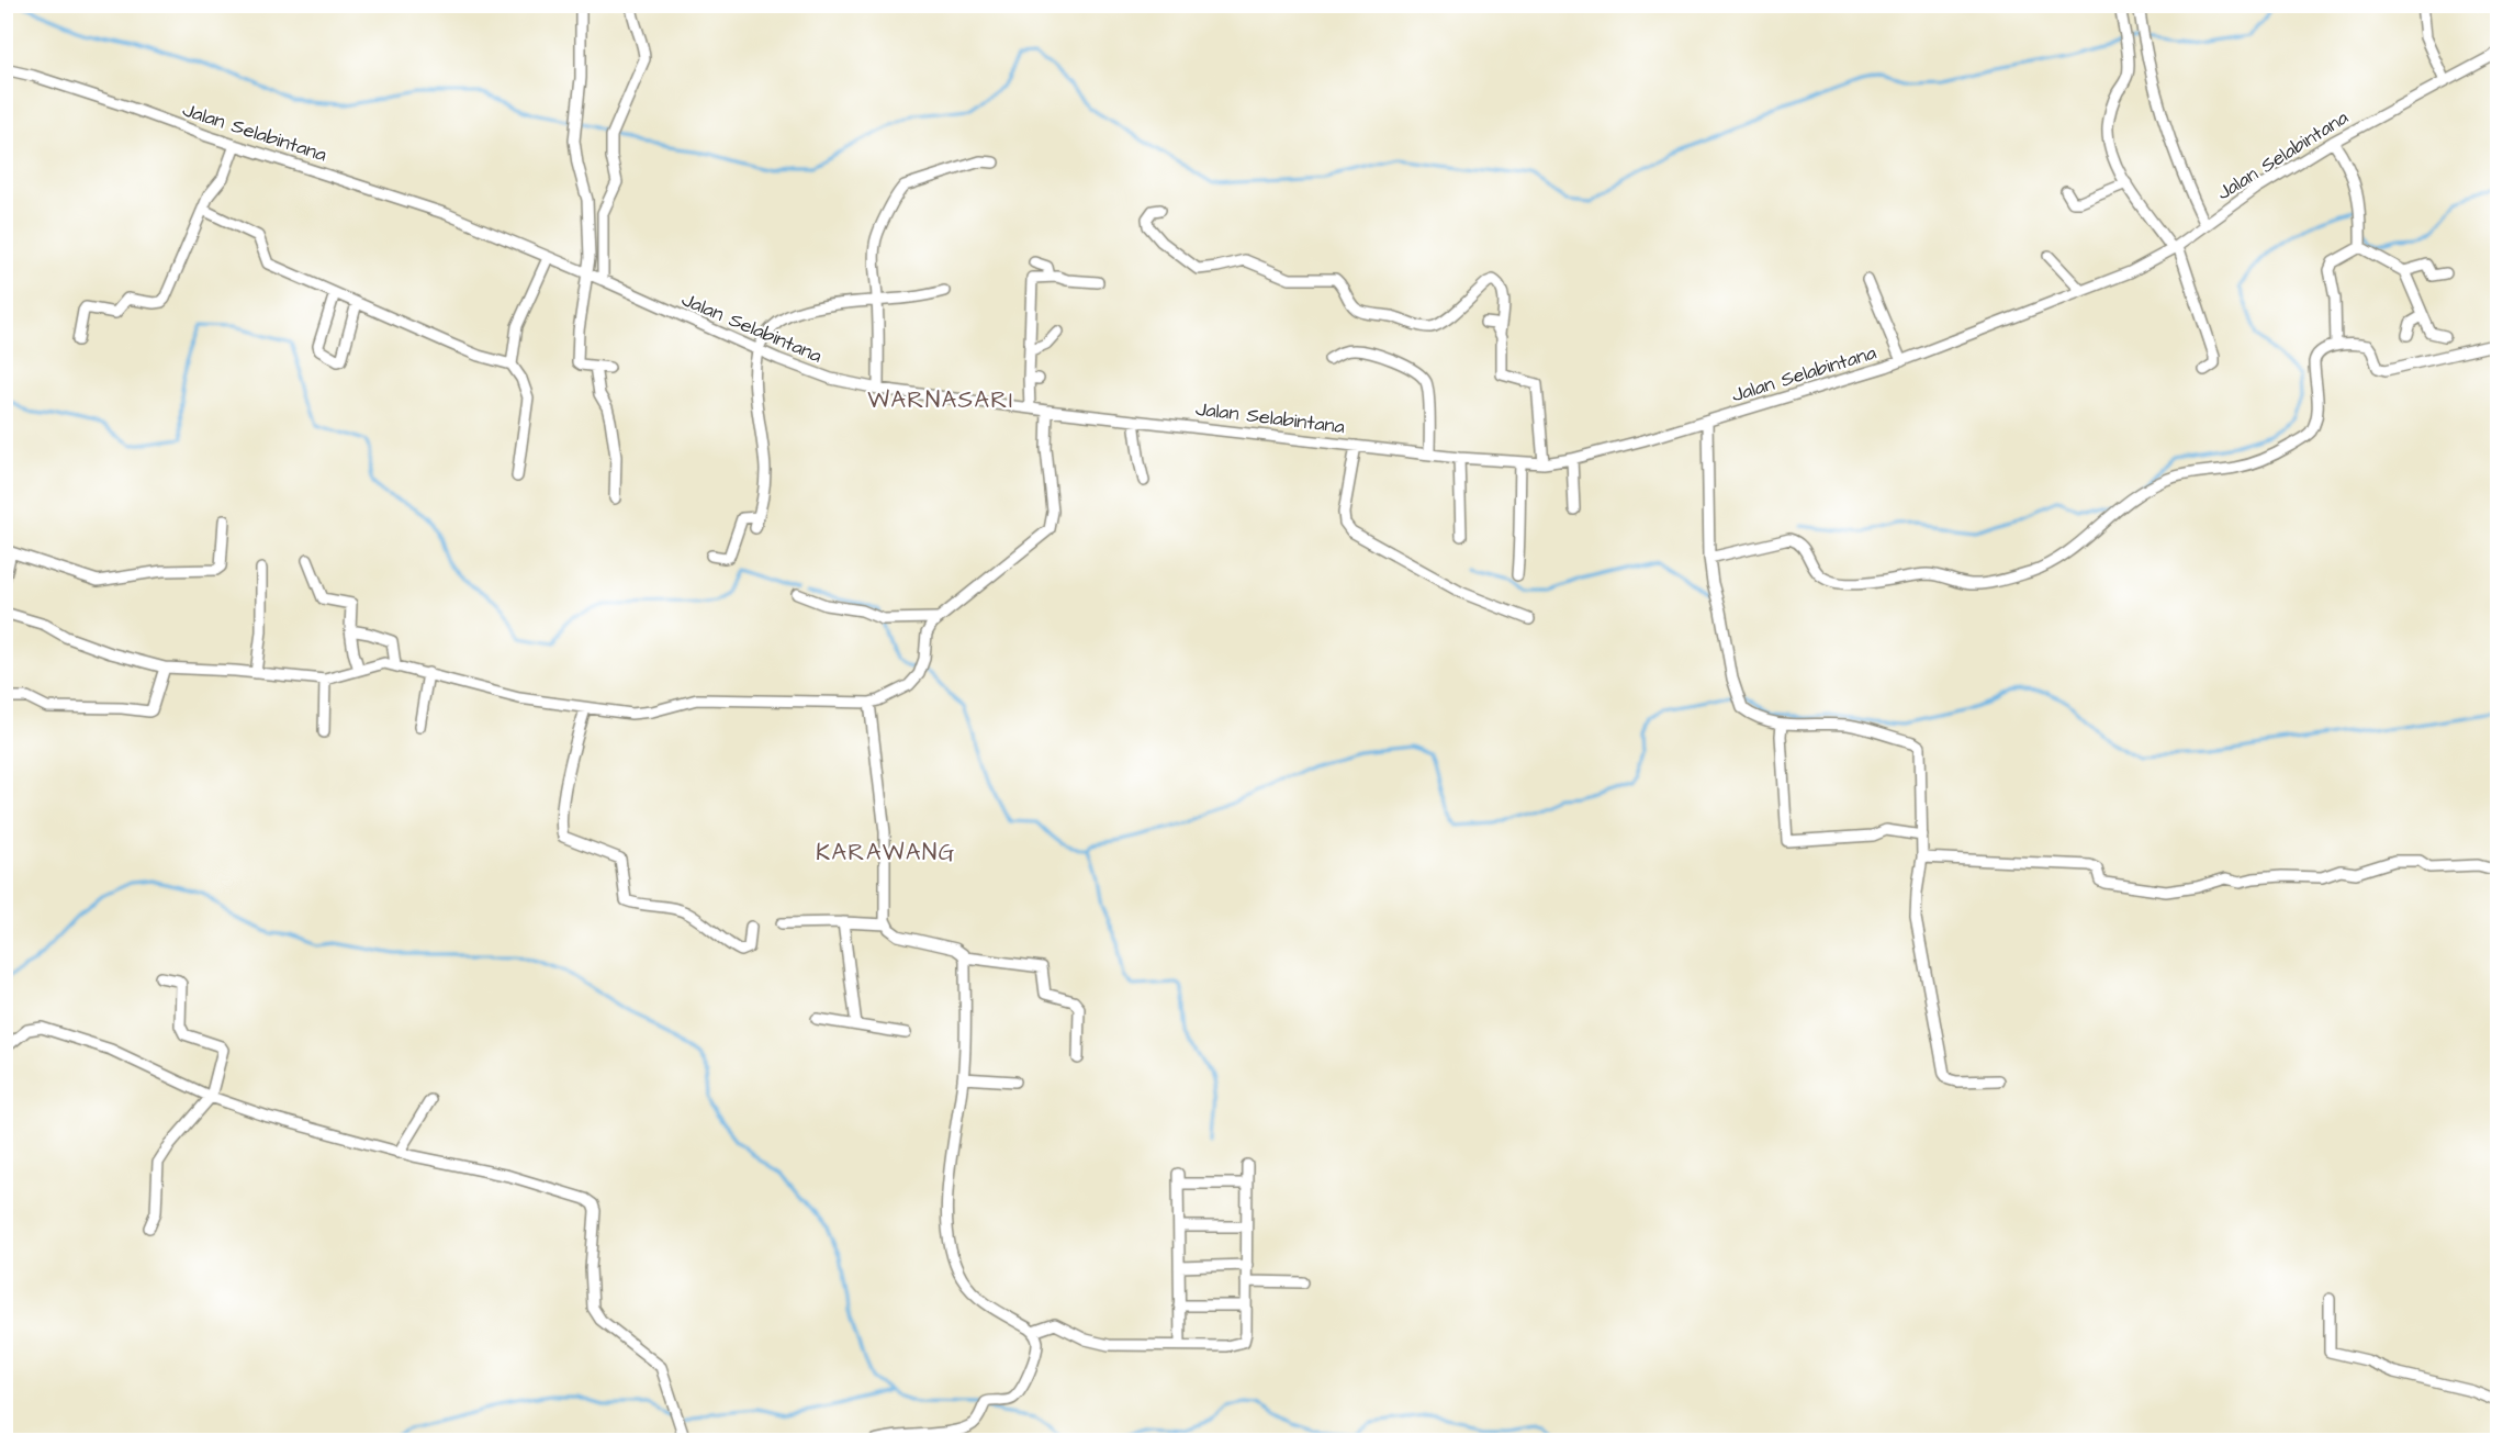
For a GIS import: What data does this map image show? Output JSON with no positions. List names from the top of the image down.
{
  "streets": {
    "street": ["Jalan Selabintana"]
  },
  "districts": ["WARNASARI", "KARAWANG"]
}
